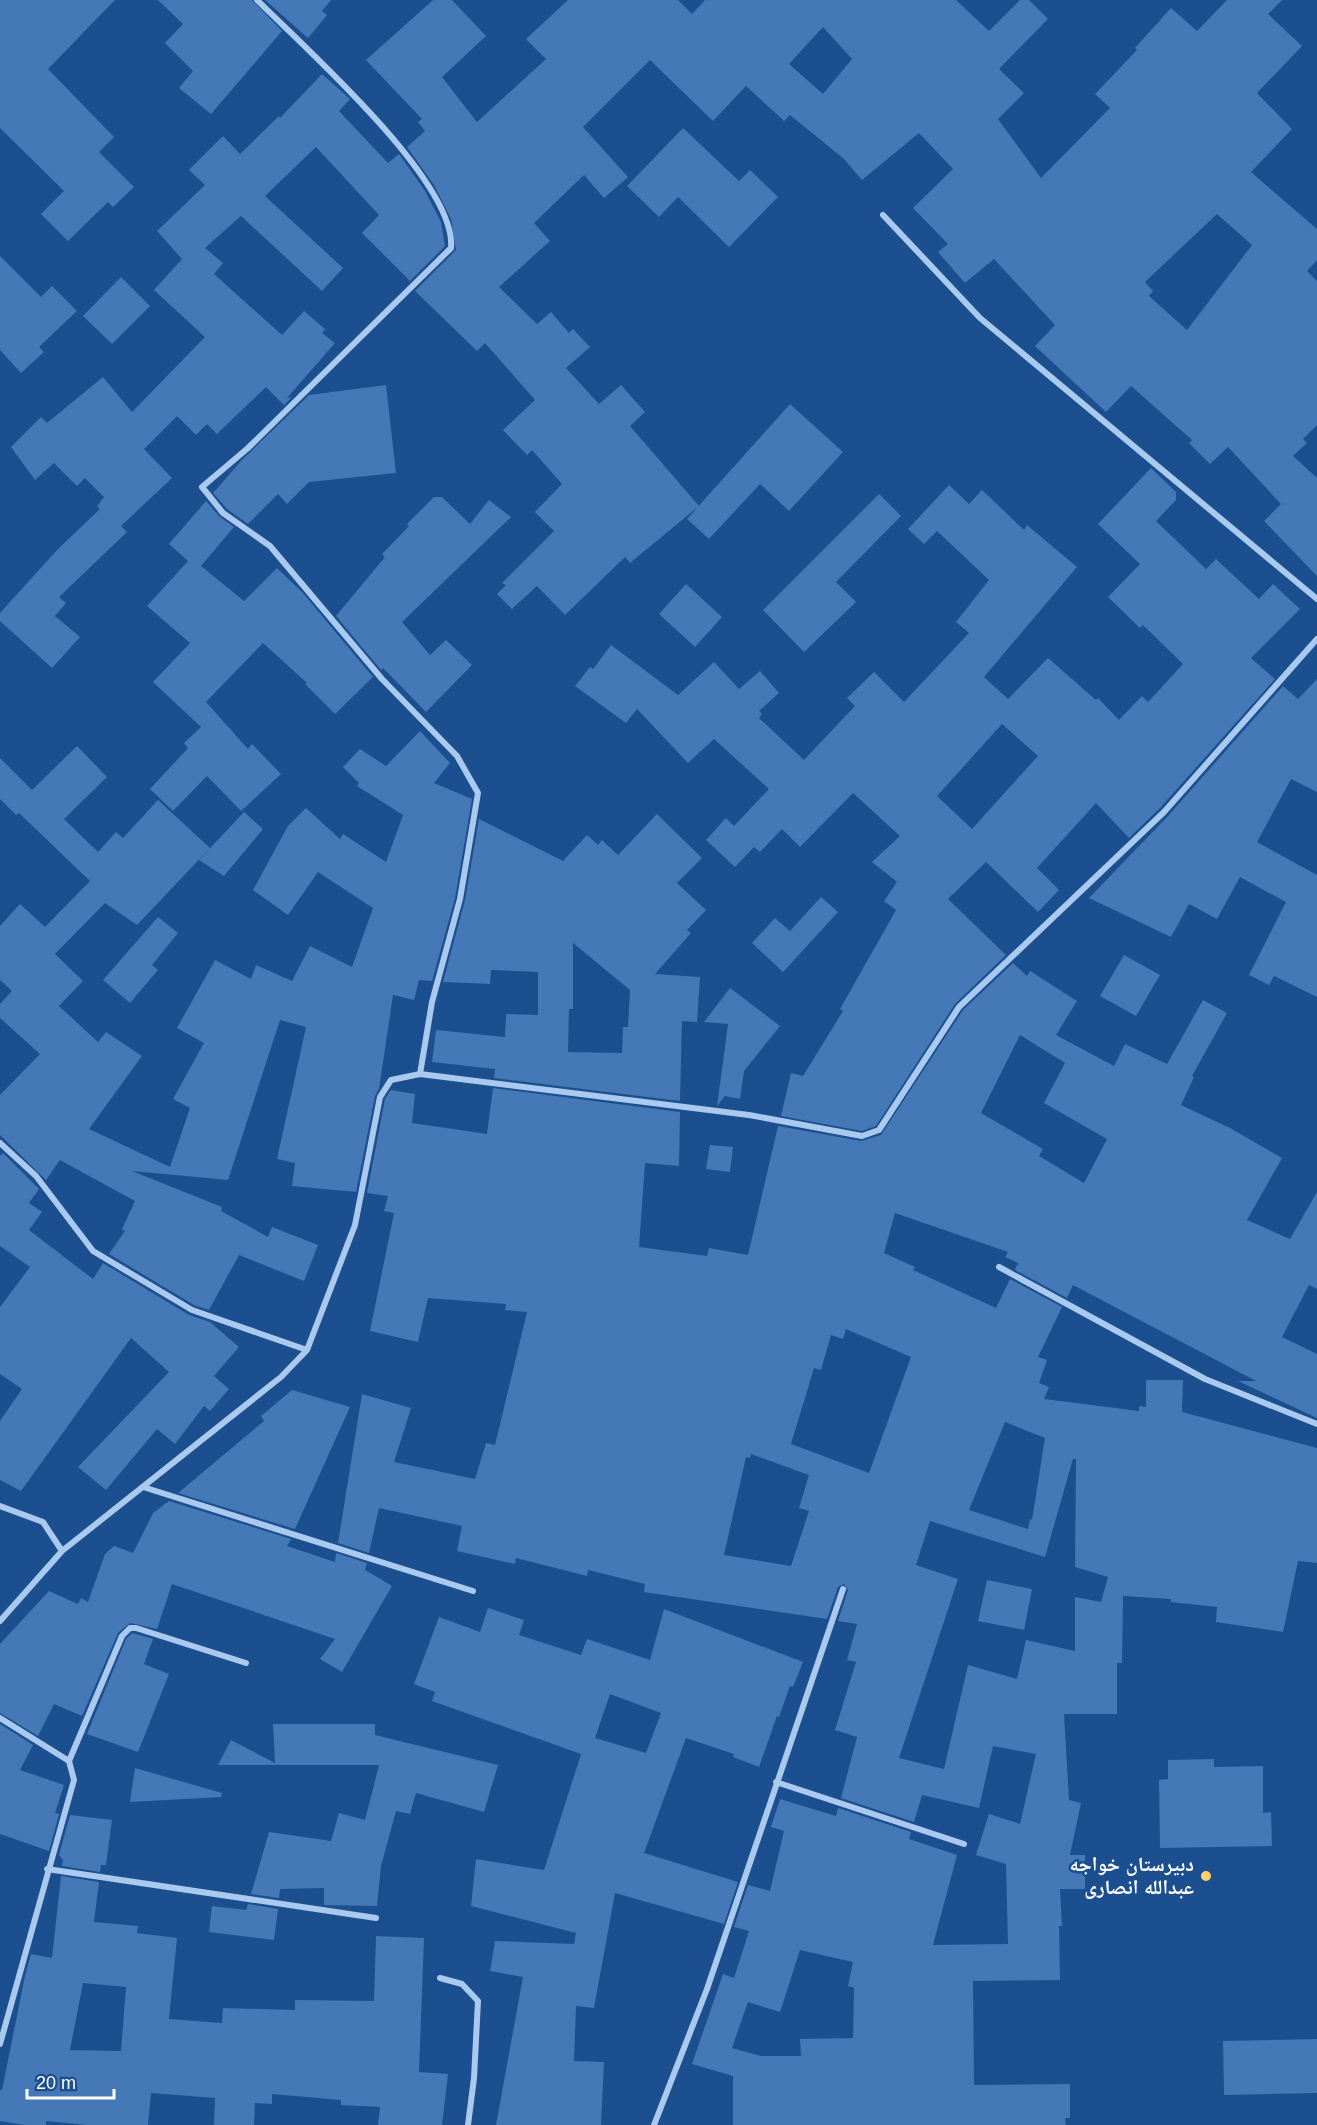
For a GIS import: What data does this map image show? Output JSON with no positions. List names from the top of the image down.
{
  "places": ["دبیرستان خواجه عبدالله انصاری"],
  "scale_bar": "20 m"
}
